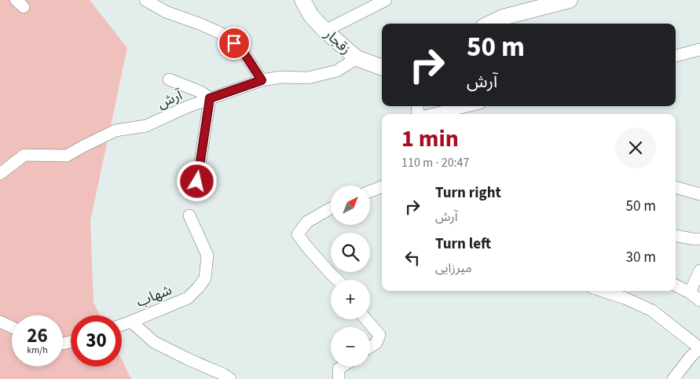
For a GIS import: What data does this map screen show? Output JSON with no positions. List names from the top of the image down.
{
  "streets": {
    "street": ["زقجار", "آرش", "شهاب"]
  },
  "crossings": [
    ["زقجار", "آرش"]
  ],
  "north": "top right",
  "page": {
    "turn": ["50 m", "آرش"],
    "heading": ["1 min", "110 m · 20:47"],
    "list": [
      {
        "name": "Turn right",
        "note": "آرش",
        "value": "50 m"
      },
      {
        "name": "Turn left",
        "note": "میرزایی",
        "value": "30 m"
      }
    ],
    "map_buttons": ["+", "−"],
    "speed": "26 km/h",
    "limit": "30"
  }
}
